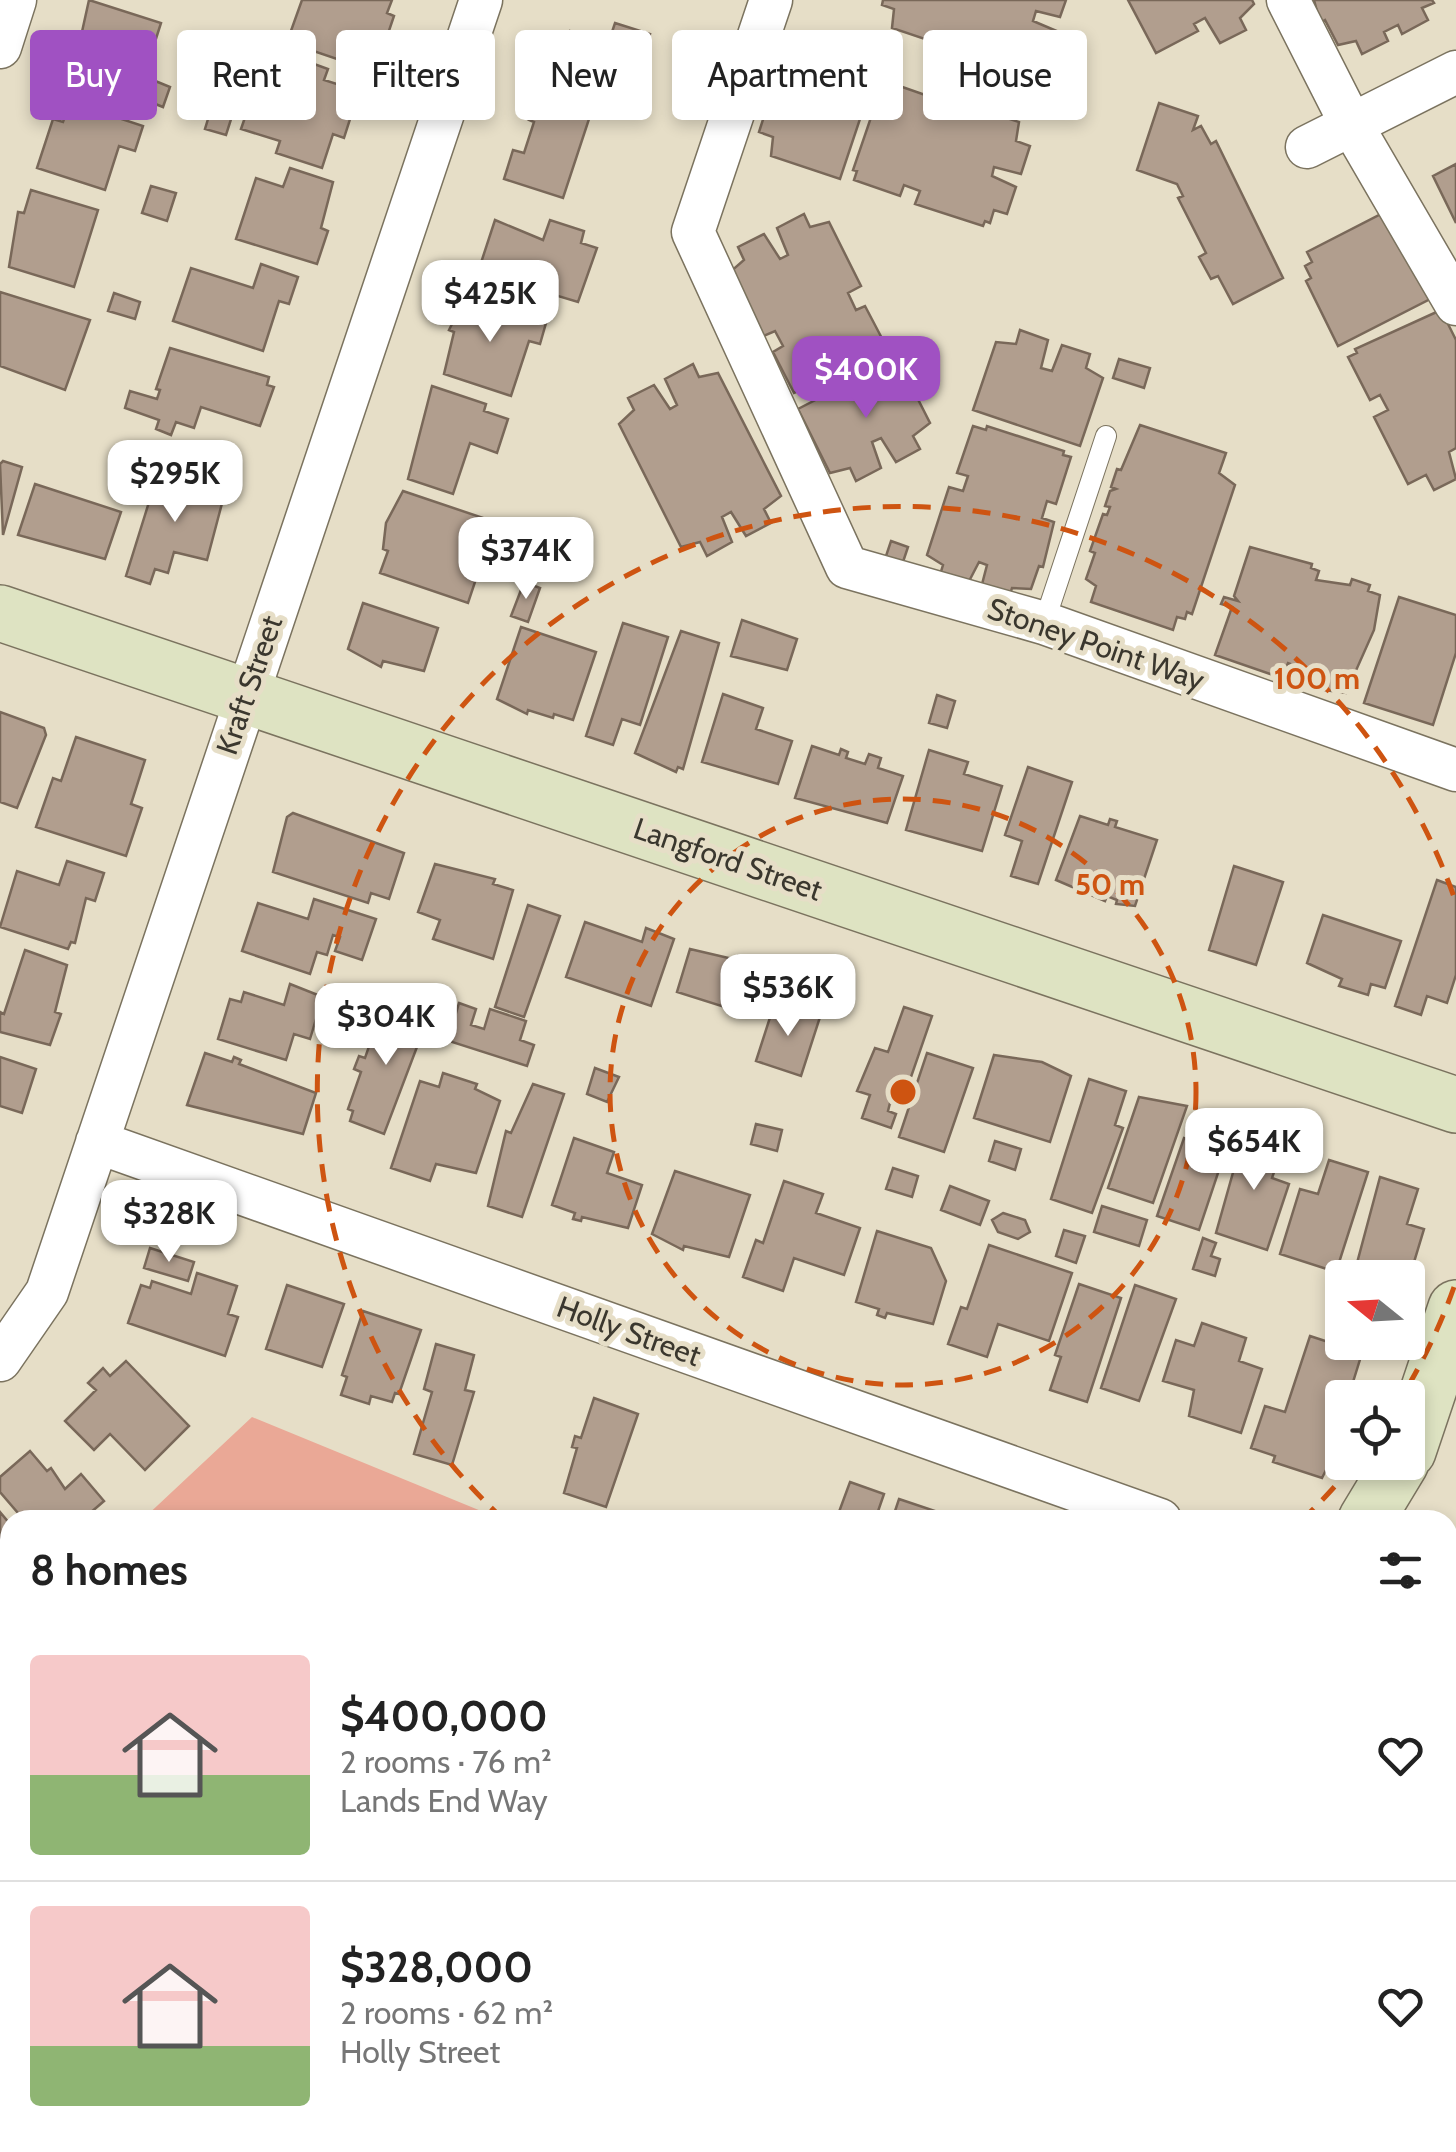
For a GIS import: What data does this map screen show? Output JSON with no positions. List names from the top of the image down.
{
  "streets": {
    "street": [
      "Stoney Point Way",
      "Kraft Street",
      "Langford Street",
      "Holly Street"
    ]
  },
  "crossings": [
    ["Kraft Street", "Langford Street"],
    ["Kraft Street", "Holly Street"]
  ],
  "north": "left",
  "page": {
    "chip": [
      "Buy",
      "Rent",
      "Filters",
      "New",
      "Apartment",
      "House"
    ],
    "price": [
      "$425K",
      "$400K",
      "$295K",
      "$374K",
      "$536K",
      "$304K",
      "$654K",
      "$328K"
    ],
    "heading": "8 homes",
    "list": [
      {
        "name": "$400,000",
        "note": "2 rooms · 76 m² · Lands End Way"
      },
      {
        "name": "$328,000",
        "note": "2 rooms · 62 m² · Holly Street"
      }
    ]
  },
  "rings": ["100 m", "50 m"]
}
